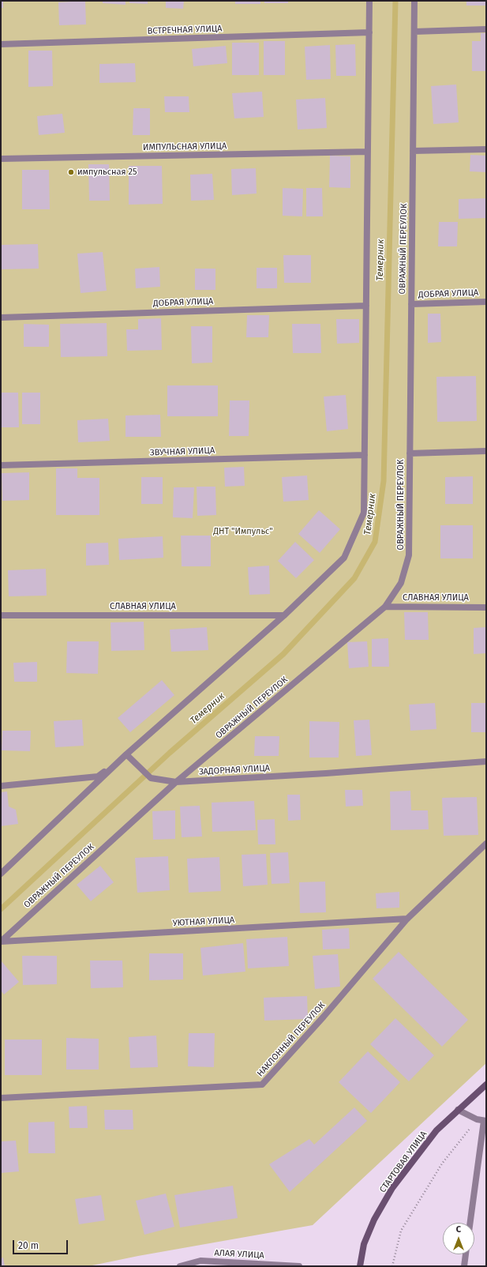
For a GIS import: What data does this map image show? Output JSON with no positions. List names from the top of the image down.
{
  "streets": {
    "street": ["СТАРТОВАЯ УЛИЦА"],
    "lane": [
      "ВСТРЕЧНАЯ УЛИЦА",
      "ИМПУЛЬСНАЯ УЛИЦА",
      "ОВРАЖНЫЙ ПЕРЕУЛОК",
      "ДОБРАЯ УЛИЦА",
      "ЗВУЧНАЯ УЛИЦА",
      "СЛАВНАЯ УЛИЦА",
      "ЗАДОРНАЯ УЛИЦА",
      "УЮТНАЯ УЛИЦА",
      "НАКЛОННЫЙ ПЕРЕУЛОК",
      "АЛАЯ УЛИЦА"
    ]
  },
  "crossings": [
    ["ОВРАЖНЫЙ ПЕРЕУЛОК", "ДОБРАЯ УЛИЦА"],
    ["ОВРАЖНЫЙ ПЕРЕУЛОК", "СЛАВНАЯ УЛИЦА"],
    ["ОВРАЖНЫЙ ПЕРЕУЛОК", "ЗАДОРНАЯ УЛИЦА"],
    ["ОВРАЖНЫЙ ПЕРЕУЛОК", "УЮТНАЯ УЛИЦА"],
    ["УЮТНАЯ УЛИЦА", "НАКЛОННЫЙ ПЕРЕУЛОК"]
  ],
  "water": ["Темерник"],
  "parks": ["ДНТ \"Импульс\""],
  "places": ["импульсная 25"],
  "scale_bar": "20 m",
  "north": "top"
}
